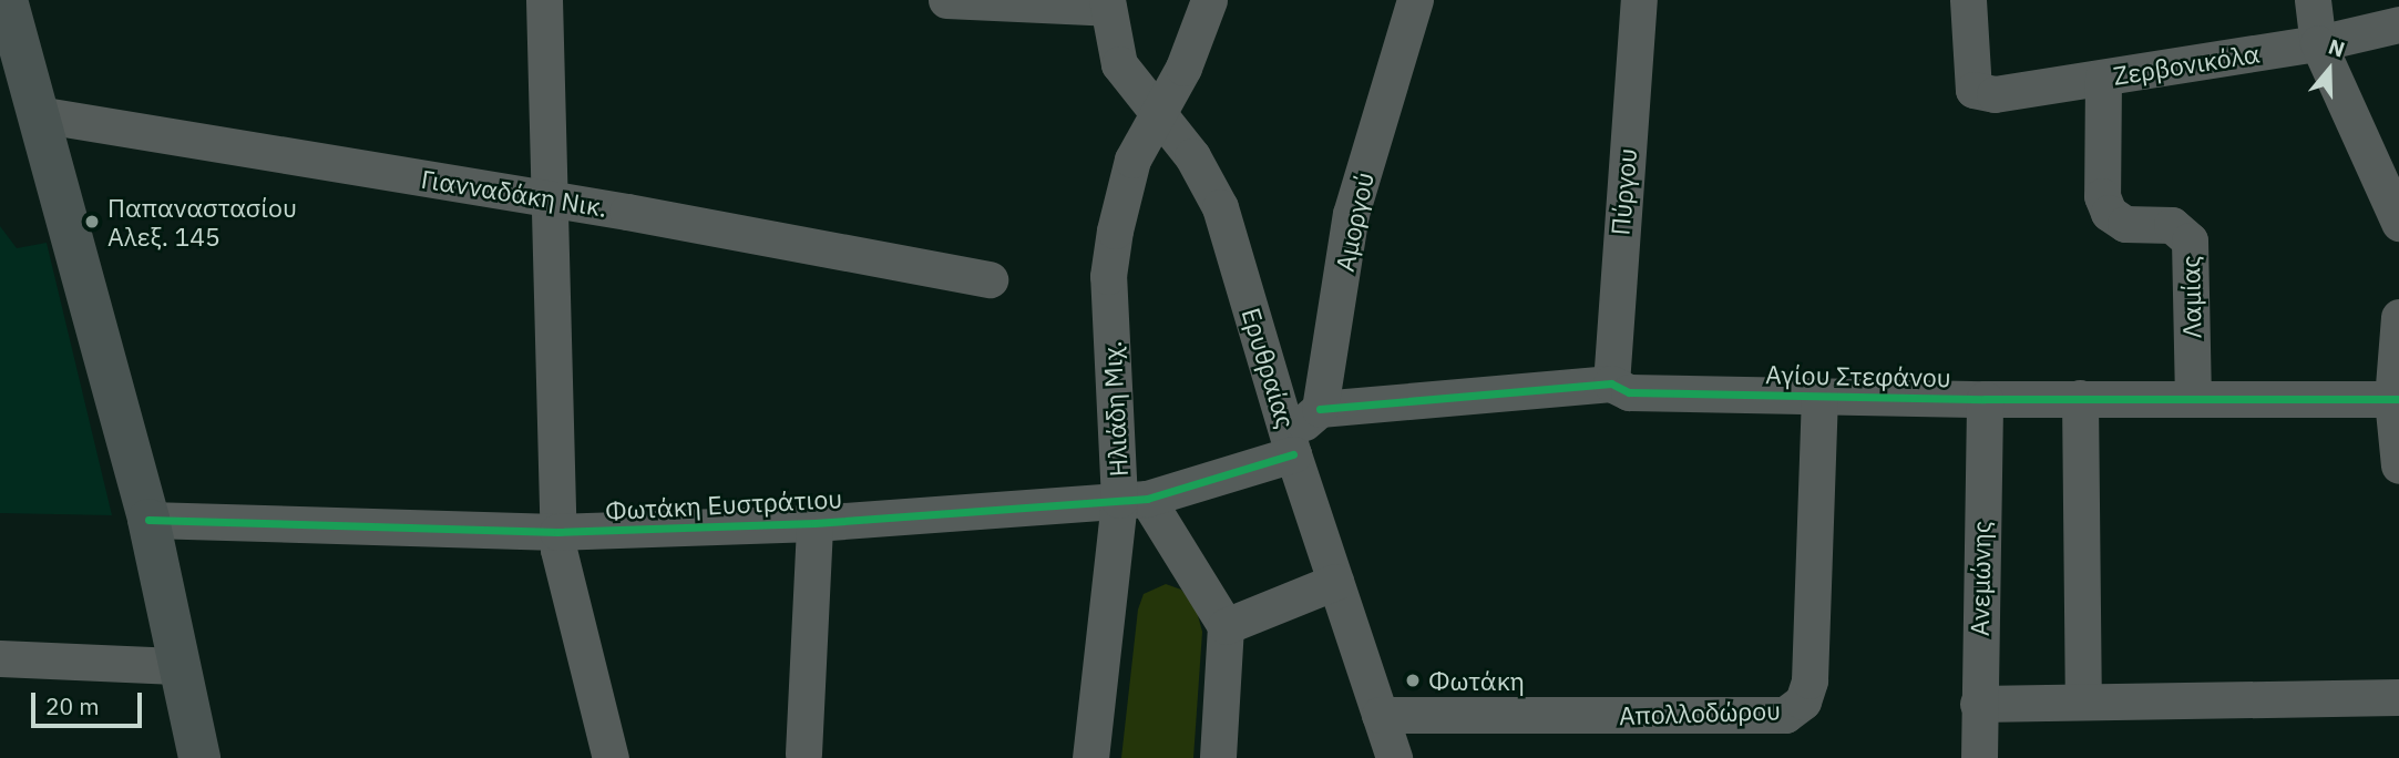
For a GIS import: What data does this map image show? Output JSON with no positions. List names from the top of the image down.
{
  "streets": {
    "street": [
      "Ζερβονικόλα",
      "Πύργου",
      "Γιανναδάκη Νικ.",
      "Αμοργού",
      "Λαμίας",
      "Ερυθραίας",
      "Αγίου Στεφάνου",
      "Ηλιάδη Μιχ.",
      "Φωτάκη Ευστράτιου",
      "Ανεμώνης",
      "Απολλοδώρου"
    ]
  },
  "crossings": [
    ["Ζερβονικόλα", "Λαμίας"],
    ["Πύργου", "Αγίου Στεφάνου"],
    ["Αμοργού", "Αγίου Στεφάνου"],
    ["Λαμίας", "Αγίου Στεφάνου"],
    ["Ερυθραίας", "Ηλιάδη Μιχ."],
    ["Ερυθραίας", "Φωτάκη Ευστράτιου"],
    ["Ερυθραίας", "Απολλοδώρου"],
    ["Αγίου Στεφάνου", "Ανεμώνης"],
    ["Αγίου Στεφάνου", "Απολλοδώρου"],
    ["Ηλιάδη Μιχ.", "Φωτάκη Ευστράτιου"]
  ],
  "places": ["Παπαναστασίου Αλεξ. 145", "Φωτάκη"],
  "scale_bar": "20 m",
  "north": "top"
}
